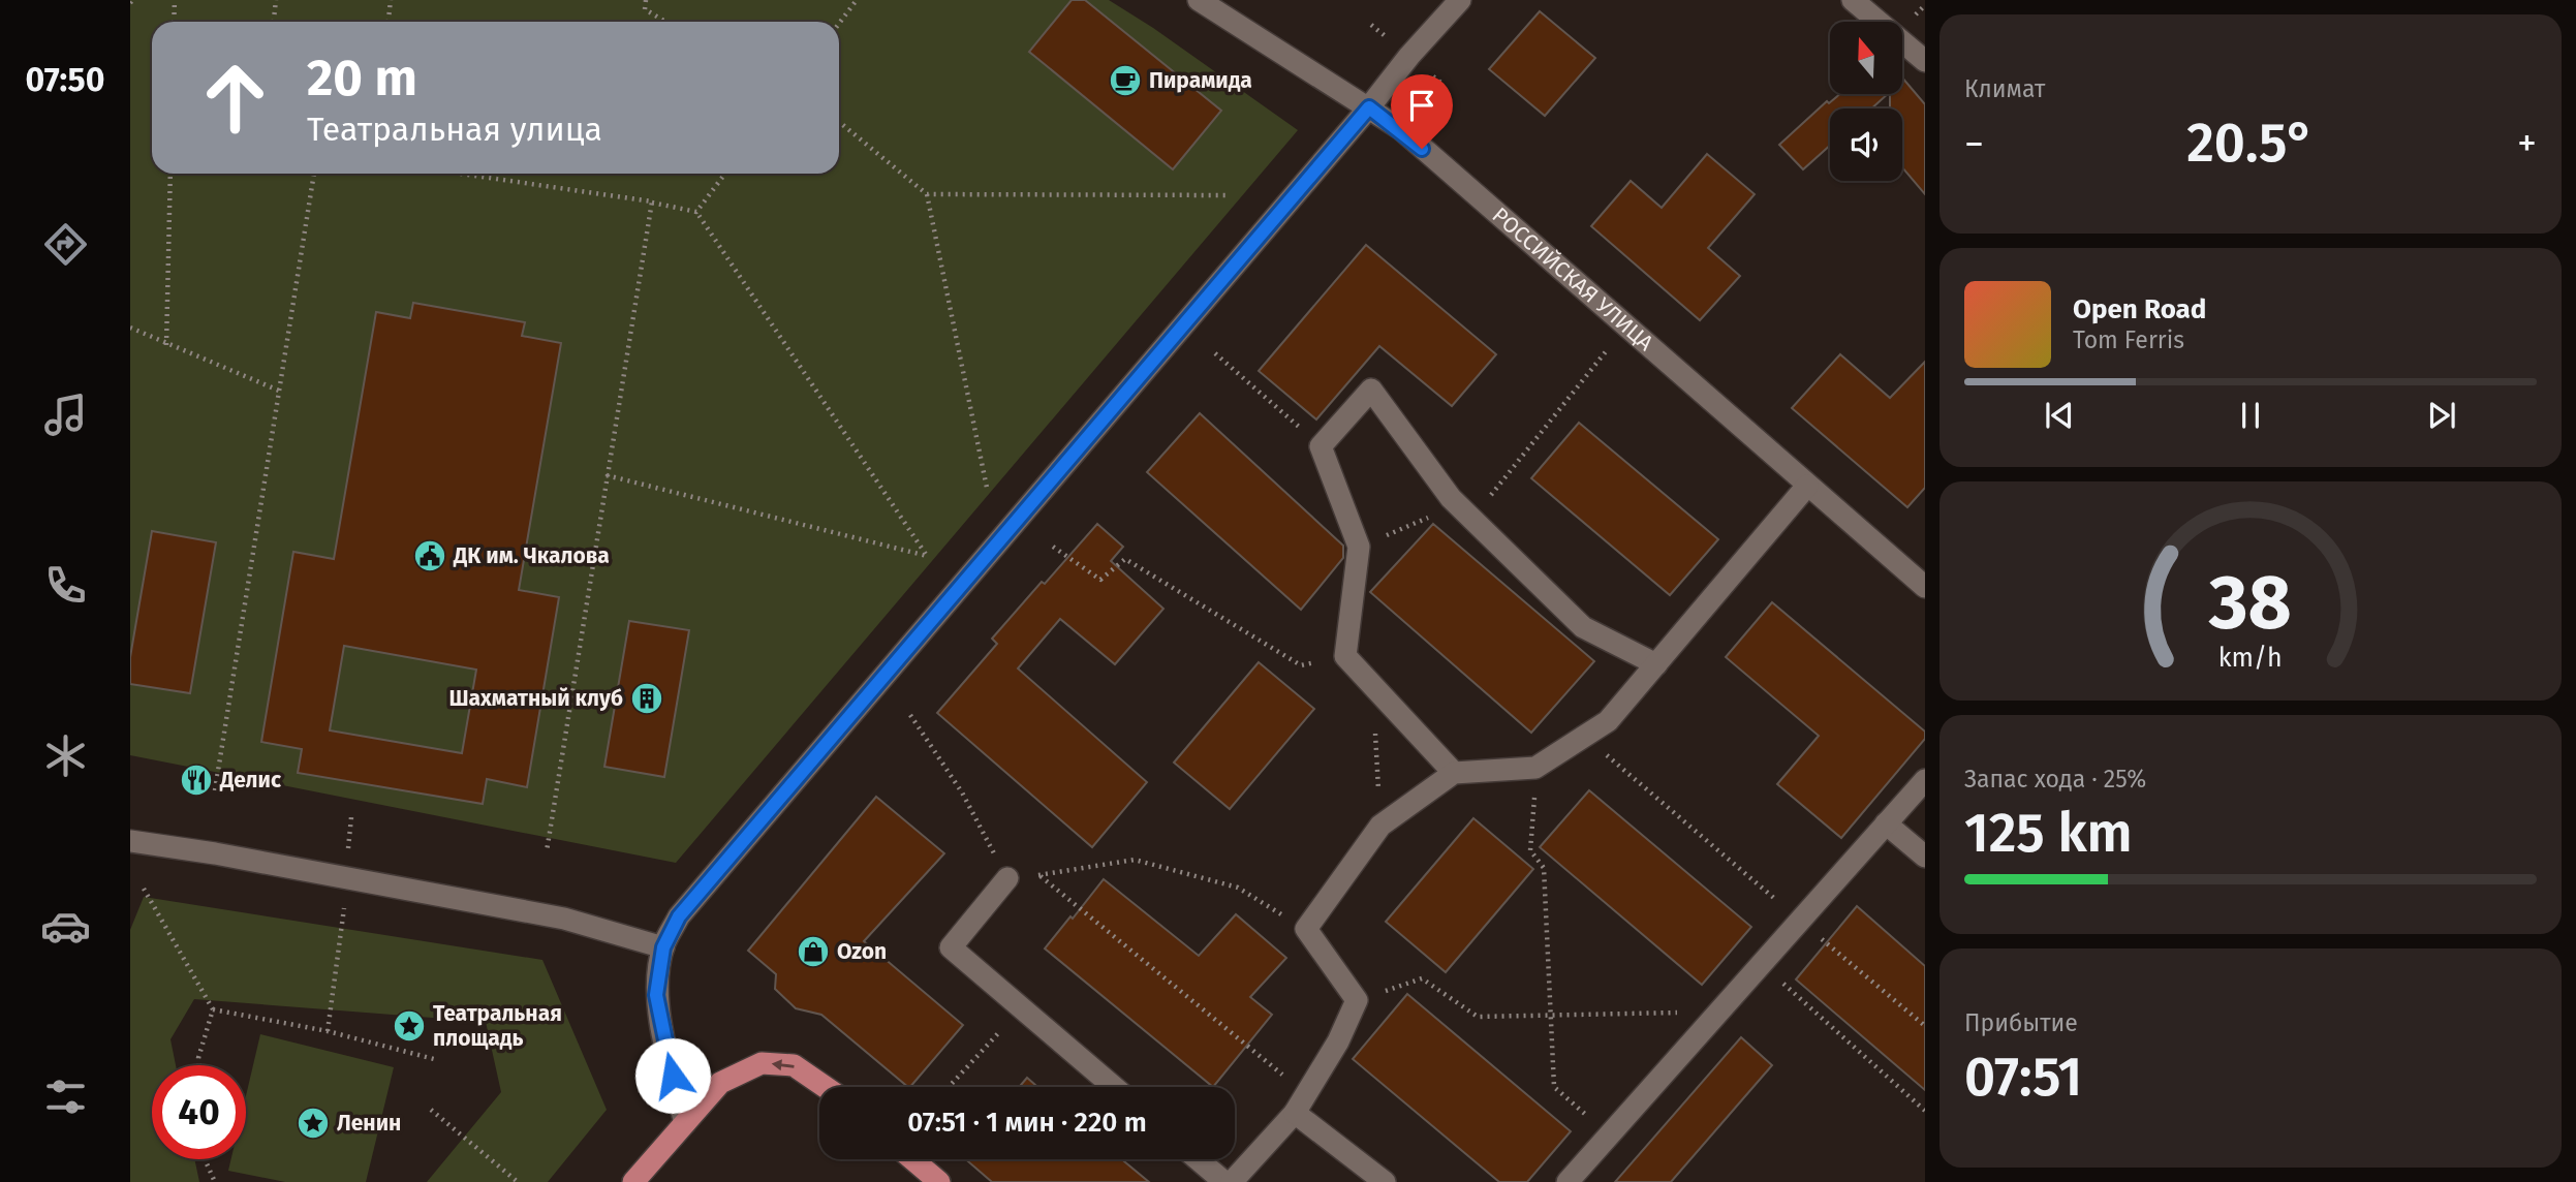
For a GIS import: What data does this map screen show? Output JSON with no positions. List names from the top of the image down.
{
  "streets": {
    "street": ["РОССИЙСКАЯ УЛИЦА"]
  },
  "places": {
    "cafe": ["Пирамида"],
    "public building": ["ДК им. Чкалова"],
    "building": ["Шахматный клуб"],
    "restaurant": ["Делис"],
    "shop": ["Ozon"],
    "place": ["Театральная площадь", "Ленин"]
  },
  "north": "top",
  "page": {
    "tabs": "07:50",
    "tile": [
      "Климат",
      ["Запас хода · 25%", "125 km"],
      ["Прибытие", "07:51"]
    ],
    "turn": ["20 m", "Театральная улица"],
    "heat": ["−", "20.5°", "+"],
    "song": ["Open Road", "Tom Ferris"],
    "limit": "40",
    "trip": "07:51 · 1 мин · 220 m",
    "gauge": ["38", "km/h"]
  }
}
